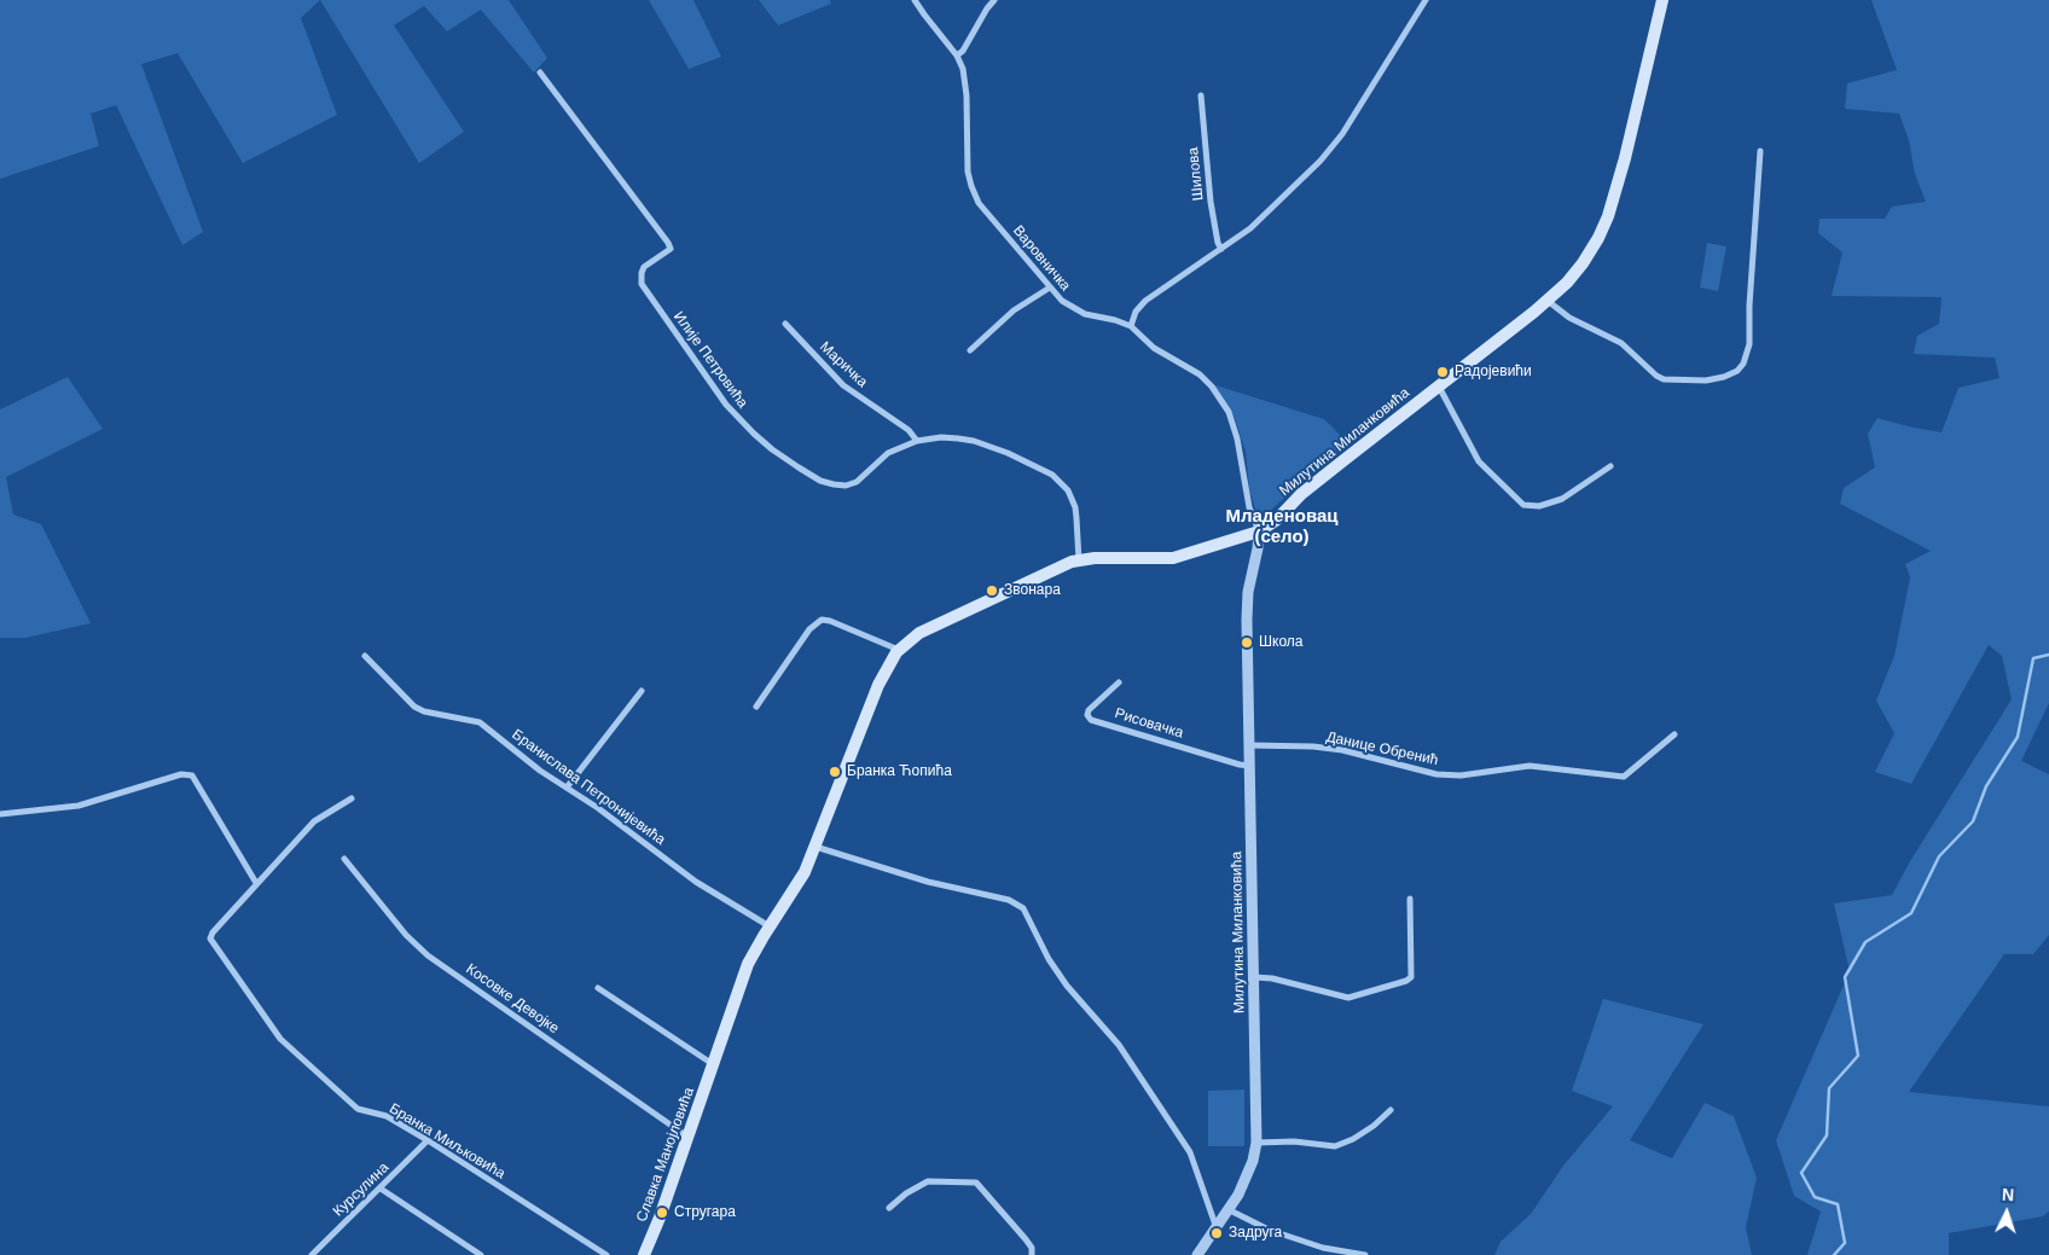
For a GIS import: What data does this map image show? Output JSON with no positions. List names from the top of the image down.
{
  "streets": {
    "main road": ["Милутина Миланковића", "Славка Манојловића"],
    "street": [
      "Шилова",
      "Варовничка",
      "Илије Петровића",
      "Маричка",
      "Рисовачка",
      "Данице Обренић",
      "Бранислава Петронијевића",
      "Косовке Девојке",
      "Бранка Миљковића",
      "Курсулина"
    ]
  },
  "crossings": [
    ["Варовничка", "Милутина Миланковића"],
    ["Варовничка", "Славка Манојловића"],
    ["Илије Петровића", "Маричка"],
    ["Илије Петровића", "Славка Манојловића"],
    ["Милутина Миланковића", "Рисовачка"],
    ["Милутина Миланковића", "Данице Обренић"],
    ["Милутина Миланковића", "Славка Манојловића"],
    ["Бранислава Петронијевића", "Славка Манојловића"],
    ["Косовке Девојке", "Славка Манојловића"],
    ["Бранка Миљковића", "Курсулина"]
  ],
  "districts": ["Младеновац (село)"],
  "places": [
    "Радојевићи",
    "Звонара",
    "Школа",
    "Бранка Ћопића",
    "Стругара",
    "Задруга"
  ],
  "north": "top"
}
